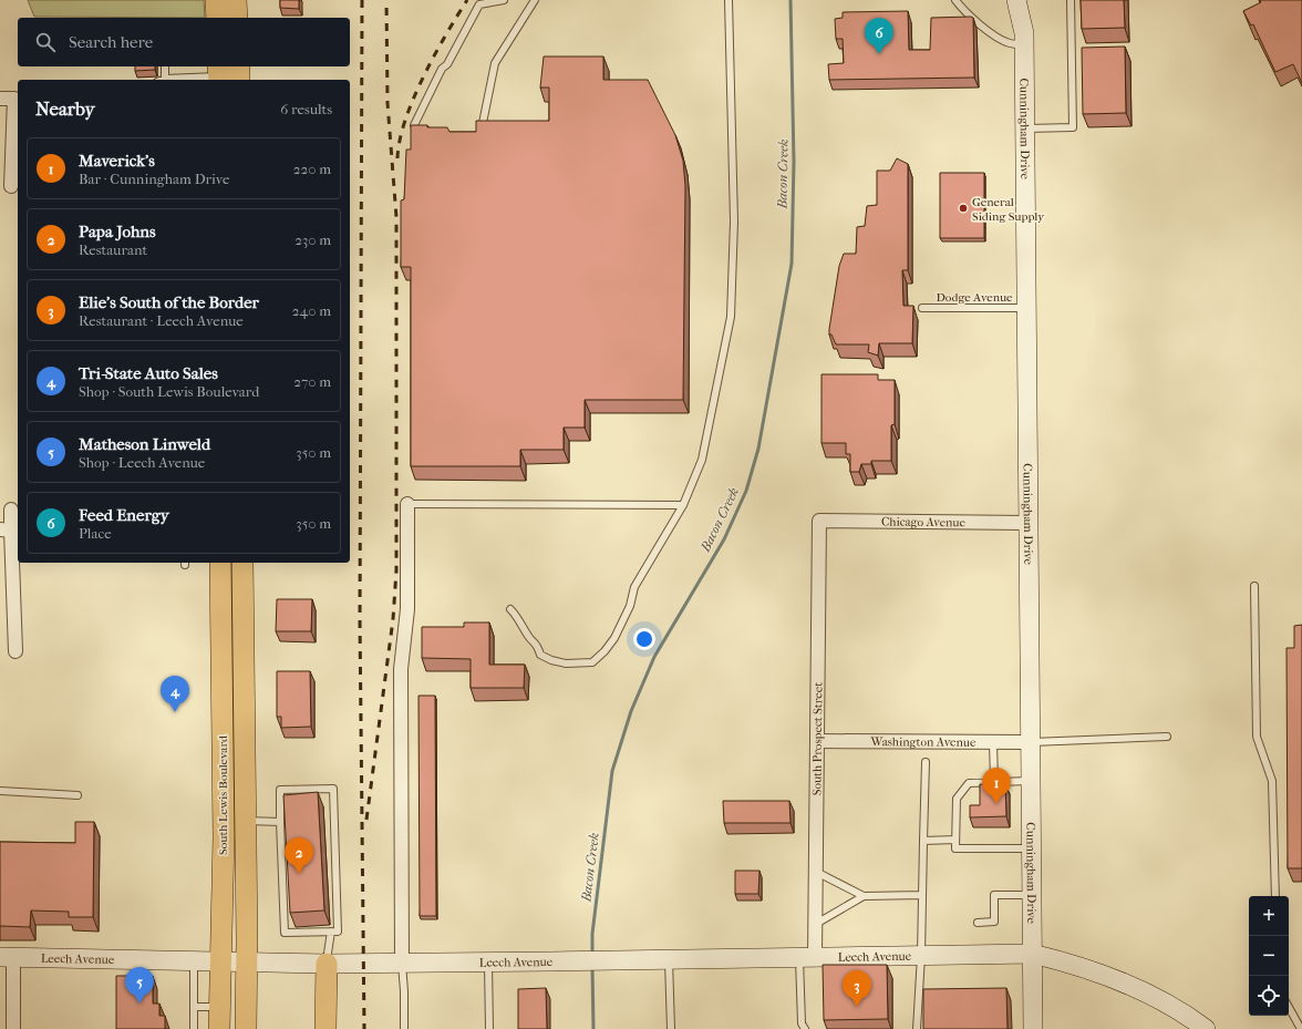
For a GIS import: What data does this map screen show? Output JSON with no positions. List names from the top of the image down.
{
  "streets": {
    "main road": ["South Lewis Boulevard"],
    "street": [
      "Cunningham Drive",
      "Chicago Avenue",
      "South Prospect Street",
      "Washington Avenue",
      "Leech Avenue"
    ],
    "lane": ["Dodge Avenue"]
  },
  "crossings": [
    ["Cunningham Drive", "Dodge Avenue"],
    ["Cunningham Drive", "Chicago Avenue"],
    ["Cunningham Drive", "Washington Avenue"],
    ["Cunningham Drive", "Leech Avenue"],
    ["Chicago Avenue", "South Prospect Street"],
    ["South Prospect Street", "Washington Avenue"],
    ["South Prospect Street", "Leech Avenue"],
    ["South Lewis Boulevard", "Leech Avenue"]
  ],
  "water": ["Bacon Creek"],
  "places": ["General Siding Supply"],
  "page": {
    "pins": [
      "6",
      "4",
      "1",
      "2",
      "5",
      "3"
    ],
    "search": "Search here",
    "heading": ["Nearby", "6 results"],
    "list": [
      {
        "mark": "1",
        "name": "Maverick's",
        "note": "Bar · Cunningham Drive",
        "value": "220 m"
      },
      {
        "mark": "2",
        "name": "Papa Johns",
        "note": "Restaurant",
        "value": "230 m"
      },
      {
        "mark": "3",
        "name": "Elie's South of the Border",
        "note": "Restaurant · Leech Avenue",
        "value": "240 m"
      },
      {
        "mark": "4",
        "name": "Tri-State Auto Sales",
        "note": "Shop · South Lewis Boulevard",
        "value": "270 m"
      },
      {
        "mark": "5",
        "name": "Matheson Linweld",
        "note": "Shop · Leech Avenue",
        "value": "350 m"
      },
      {
        "mark": "6",
        "name": "Feed Energy",
        "note": "Place",
        "value": "350 m"
      }
    ],
    "map_buttons": ["+", "−"]
  }
}
